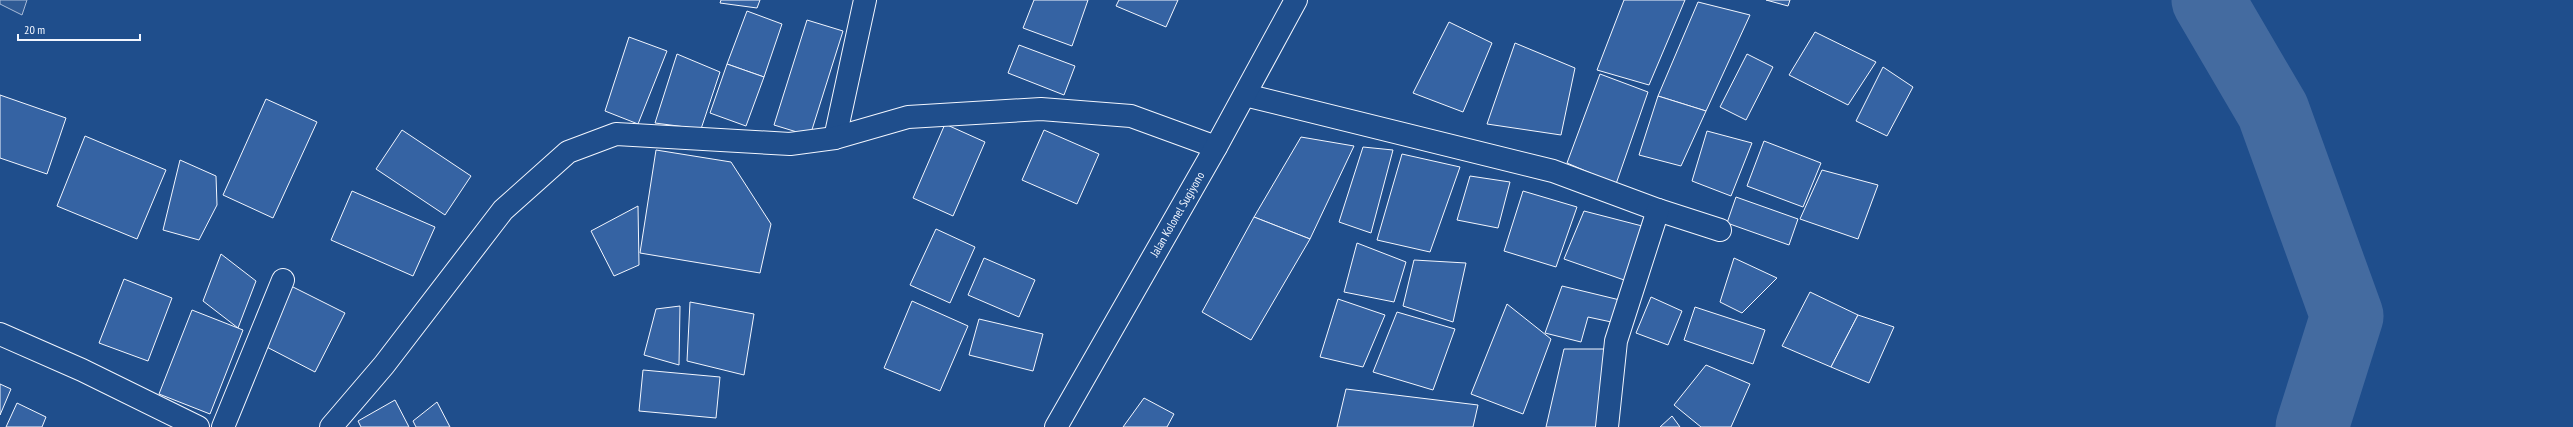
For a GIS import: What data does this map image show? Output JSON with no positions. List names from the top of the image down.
{
  "streets": {
    "main road": ["Jalan Kolonel Sugiyono"]
  },
  "scale_bar": "20 m"
}
